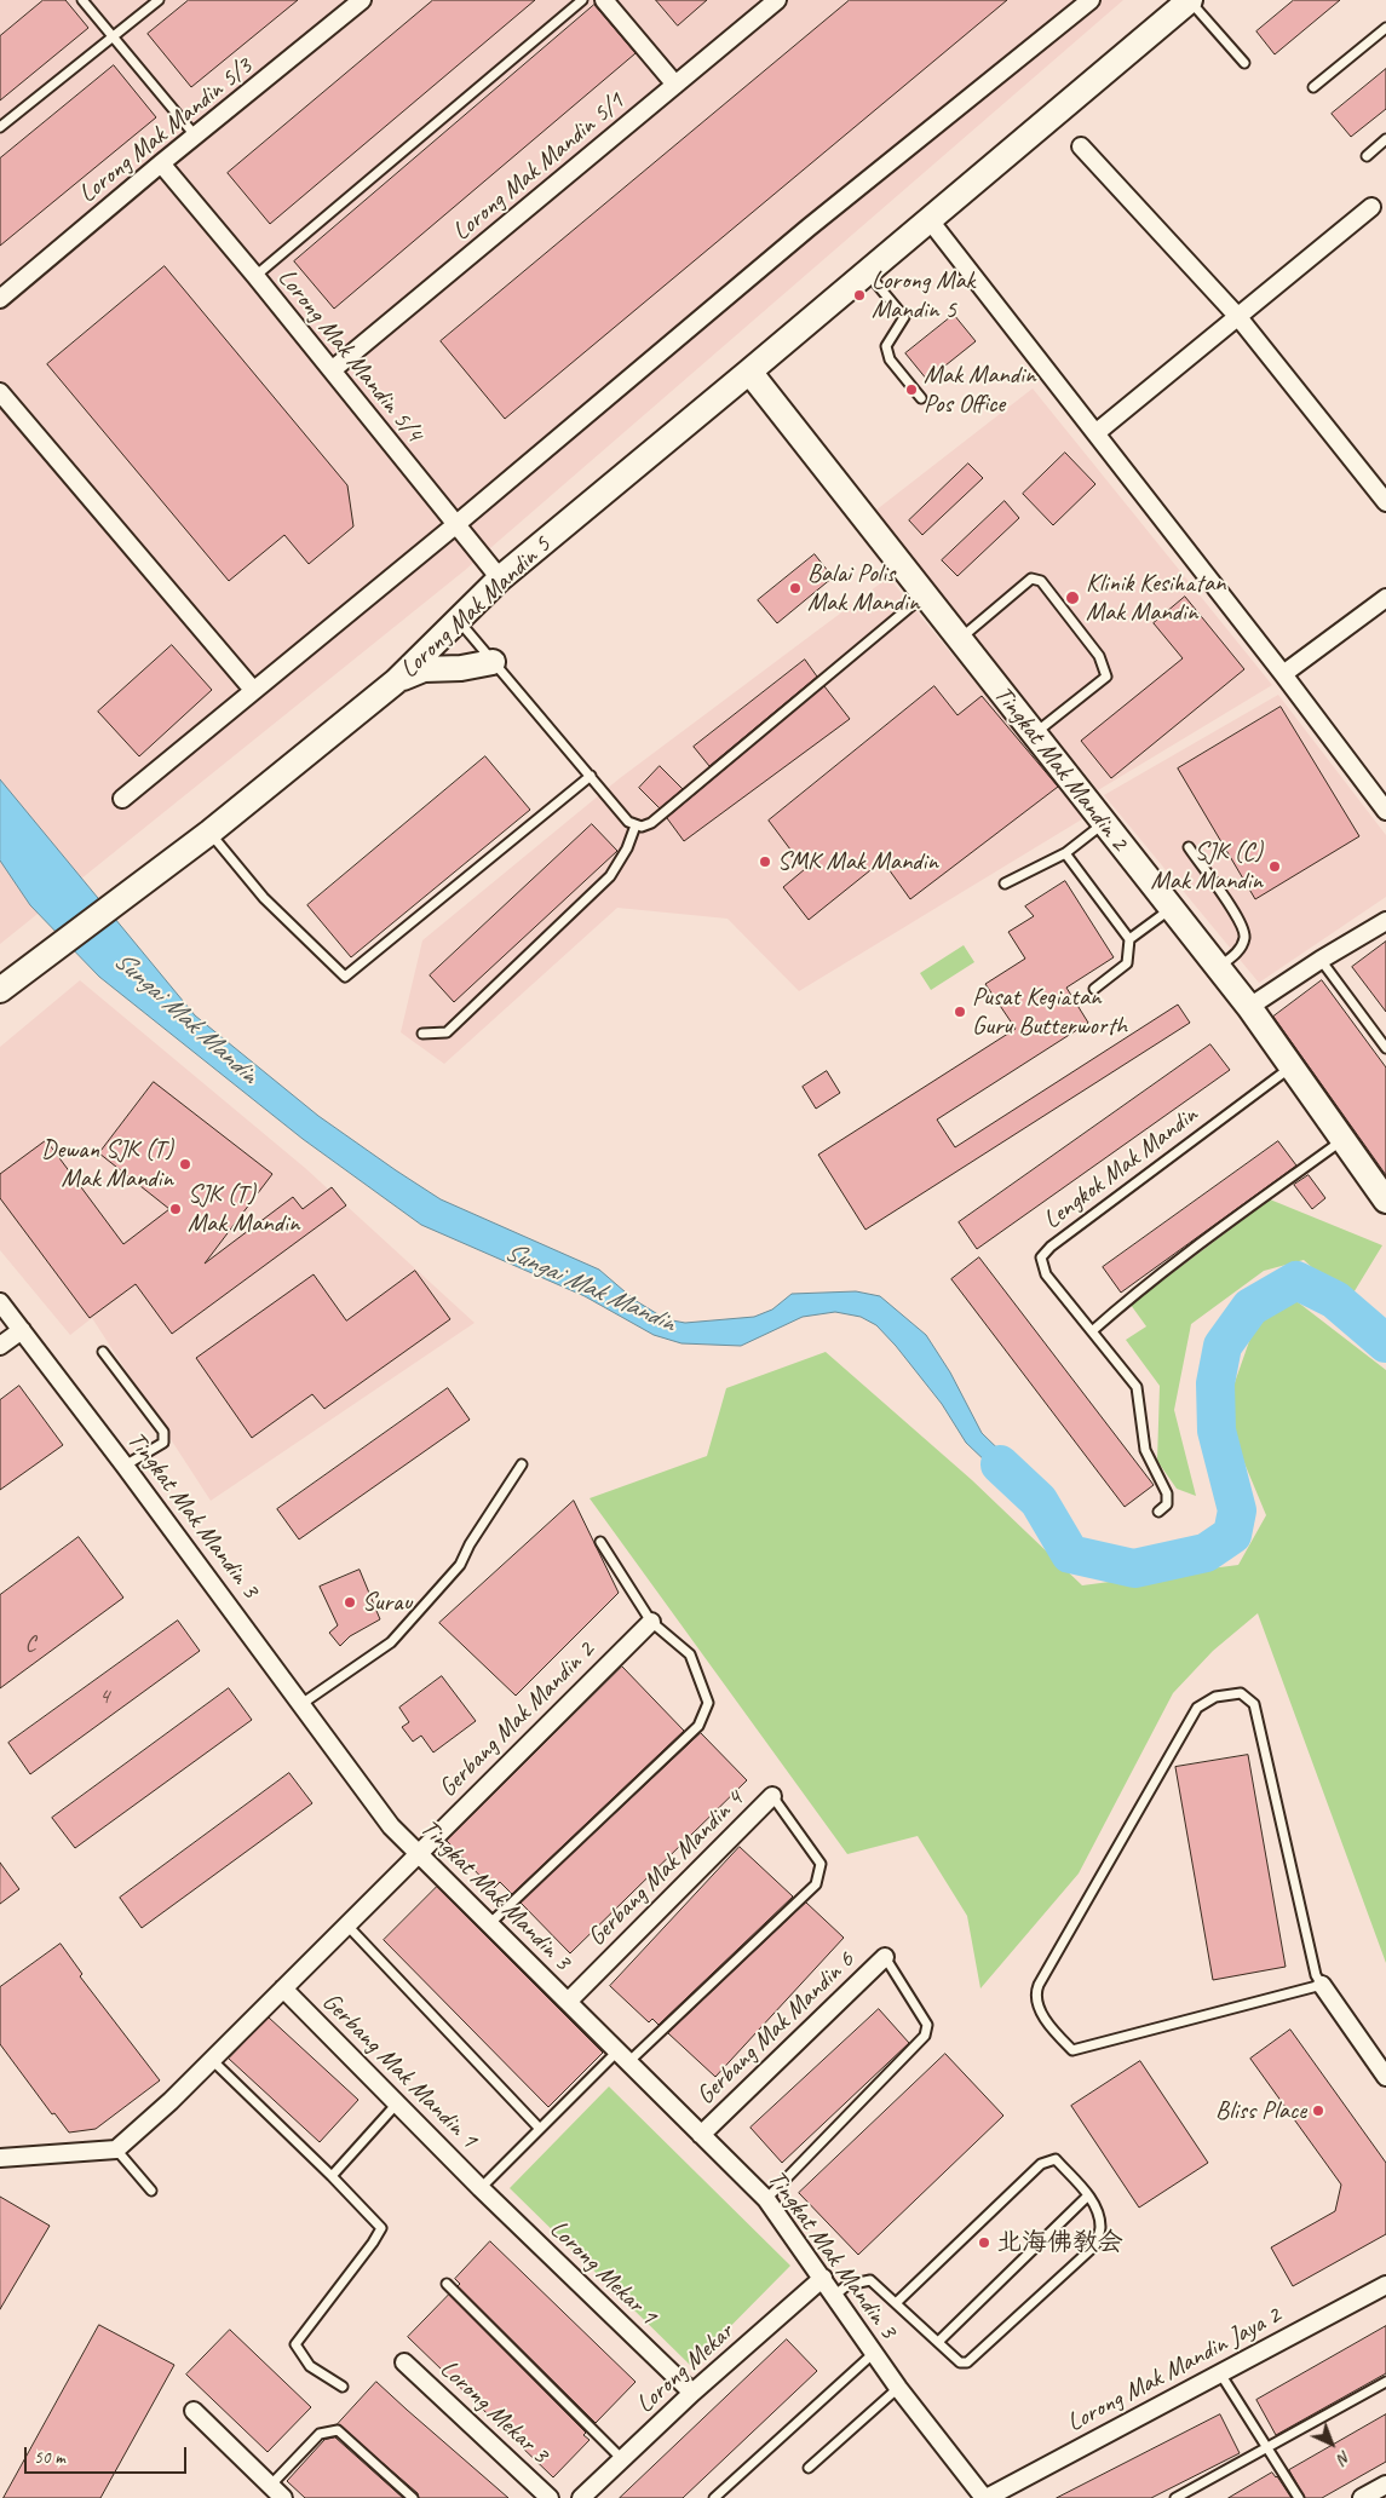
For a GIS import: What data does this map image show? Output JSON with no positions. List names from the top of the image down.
{
  "streets": {
    "street": [
      "Lorong Mak Mandin 5/3",
      "Lorong Mak Mandin 5/1",
      "Lorong Mak Mandin 5/4",
      "Lorong Mak Mandin 5",
      "Tingkat Mak Mandin 2",
      "Tingkat Mak Mandin 3",
      "Gerbang Mak Mandin 2",
      "Gerbang Mak Mandin 4",
      "Gerbang Mak Mandin 6",
      "Gerbang Mak Mandin 1",
      "Lorong Mekar 1",
      "Lorong Mekar",
      "Lorong Mak Mandin Jaya 2",
      "Lorong Mekar 3"
    ],
    "lane": ["Lengkok Mak Mandin"]
  },
  "crossings": [
    ["Lorong Mak Mandin 5/3", "Lorong Mak Mandin 5/4"],
    ["Lorong Mak Mandin 5/1", "Lorong Mak Mandin 5/4"],
    ["Lorong Mak Mandin 5/4", "Lorong Mak Mandin 5"],
    ["Lorong Mak Mandin 5", "Tingkat Mak Mandin 2"],
    ["Tingkat Mak Mandin 2", "Lengkok Mak Mandin"],
    ["Tingkat Mak Mandin 3", "Gerbang Mak Mandin 2"],
    ["Tingkat Mak Mandin 3", "Gerbang Mak Mandin 4"],
    ["Tingkat Mak Mandin 3", "Gerbang Mak Mandin 6"],
    ["Tingkat Mak Mandin 3", "Lorong Mekar"],
    ["Tingkat Mak Mandin 3", "Lorong Mak Mandin Jaya 2"],
    ["Gerbang Mak Mandin 2", "Gerbang Mak Mandin 1"],
    ["Gerbang Mak Mandin 1", "Lorong Mekar 1"],
    ["Lorong Mekar 1", "Lorong Mekar"]
  ],
  "water": ["Sungai Mak Mandin"],
  "places": [
    "Lorong Mak Mandin 5",
    "Mak Mandin Pos Office",
    "Balai Polis Mak Mandin",
    "Klinik Kesihatan Mak Mandin",
    "SMK Mak Mandin",
    "SJK (C) Mak Mandin",
    "Pusat Kegiatan Guru Butterworth",
    "Dewan SJK (T) Mak Mandin",
    "SJK (T) Mak Mandin",
    "Surau",
    "Bliss Place",
    "北海佛教会"
  ],
  "house_numbers": ["C", "4"],
  "scale_bar": "50 m",
  "north": "bottom right"
}
